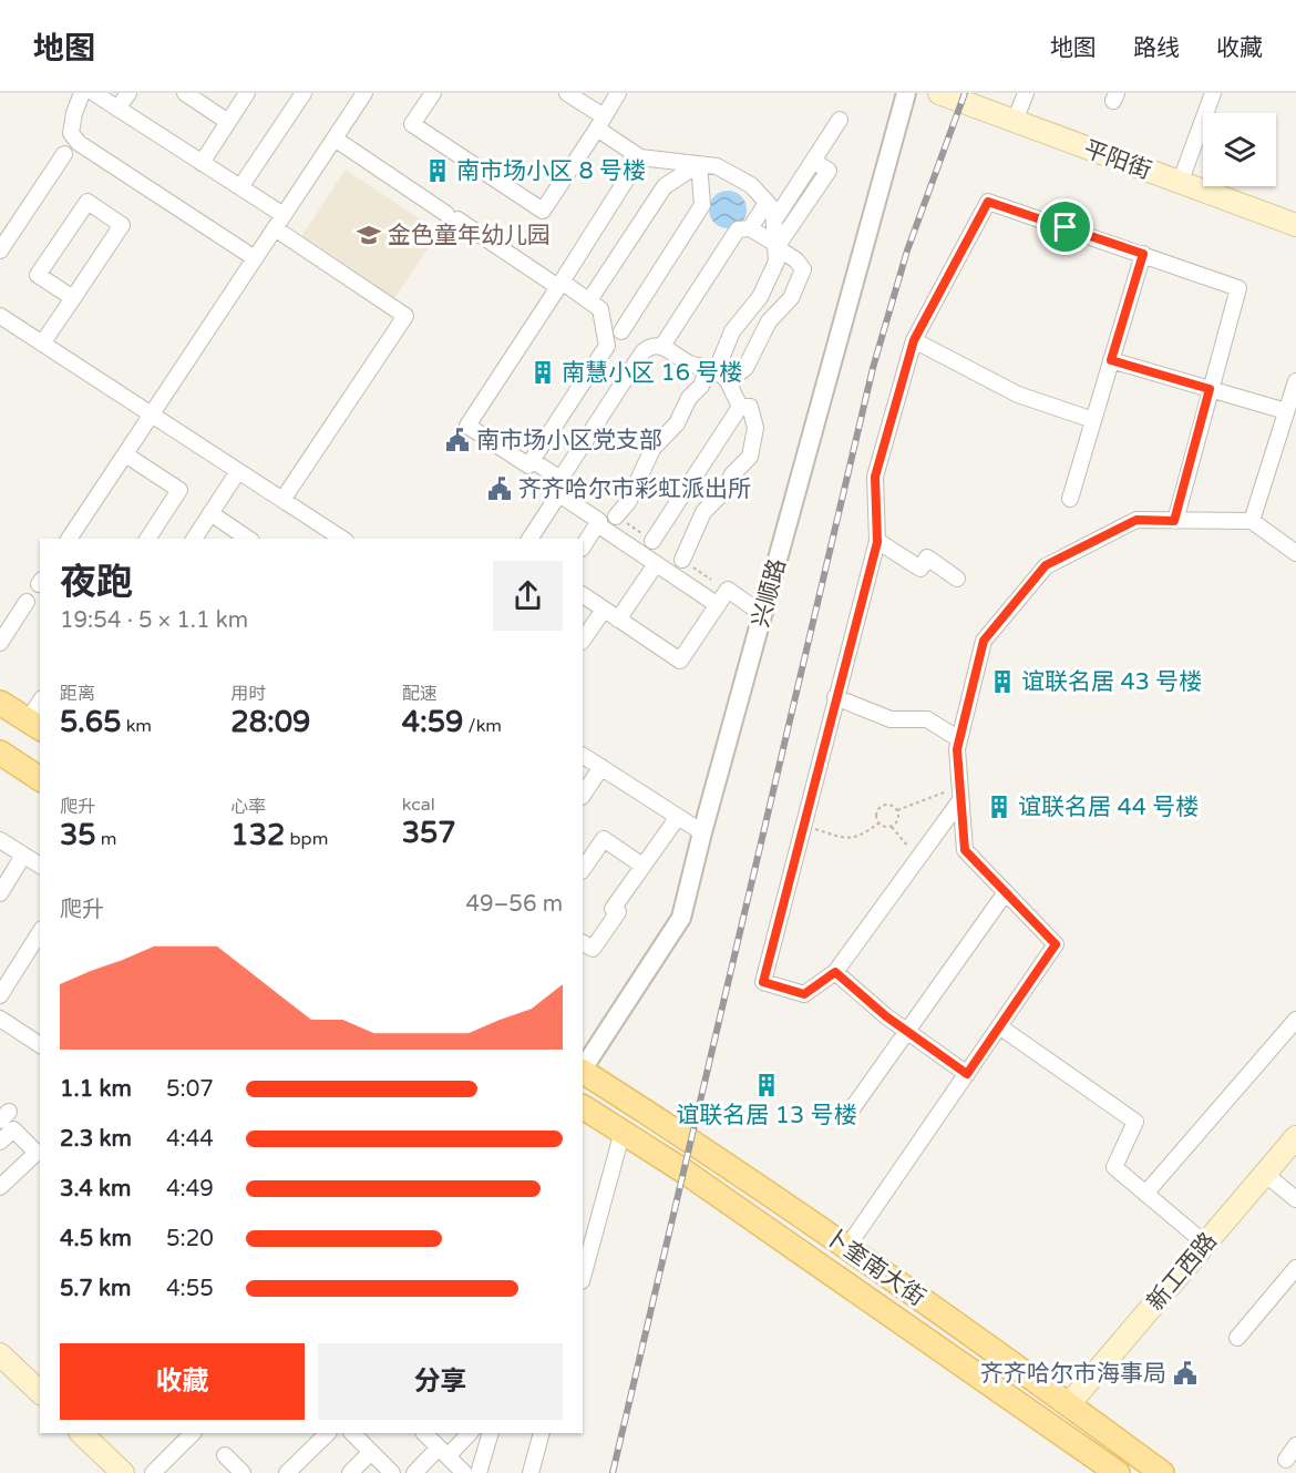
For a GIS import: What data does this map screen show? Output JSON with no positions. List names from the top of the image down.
{
  "streets": {
    "main road": ["平阳街", "卜奎南大街", "新工西路"],
    "street": ["兴顺路"]
  },
  "crossings": [
    ["卜奎南大街", "新工西路"]
  ],
  "places": {
    "building": [
      "南市场小区 8 号楼",
      "南慧小区 16 号楼",
      "谊联名居 43 号楼",
      "谊联名居 44 号楼",
      "谊联名居 13 号楼"
    ],
    "school or university": ["金色童年幼儿园"],
    "public building": ["南市场小区党支部", "齐齐哈尔市彩虹派出所", "齐齐哈尔市海事局"]
  },
  "page": {
    "header": "地图",
    "nav": ["地图", "路线", "收藏"],
    "heading": ["夜跑", "19:54 · 5 × 1.1 km"],
    "stats": [
      ["距离", "5.65 km"],
      ["用时", "28:09"],
      ["配速", "4:59 /km"],
      ["爬升", "35 m"],
      ["心率", "132 bpm"],
      ["kcal", "357"]
    ],
    "chart": ["爬升", "49–56 m"],
    "list": [
      {
        "name": "1.1 km",
        "note": "5:07"
      },
      {
        "name": "2.3 km",
        "note": "4:44"
      },
      {
        "name": "3.4 km",
        "note": "4:49"
      },
      {
        "name": "4.5 km",
        "note": "5:20"
      },
      {
        "name": "5.7 km",
        "note": "4:55"
      }
    ],
    "buttons": ["收藏", "分享"]
  }
}
